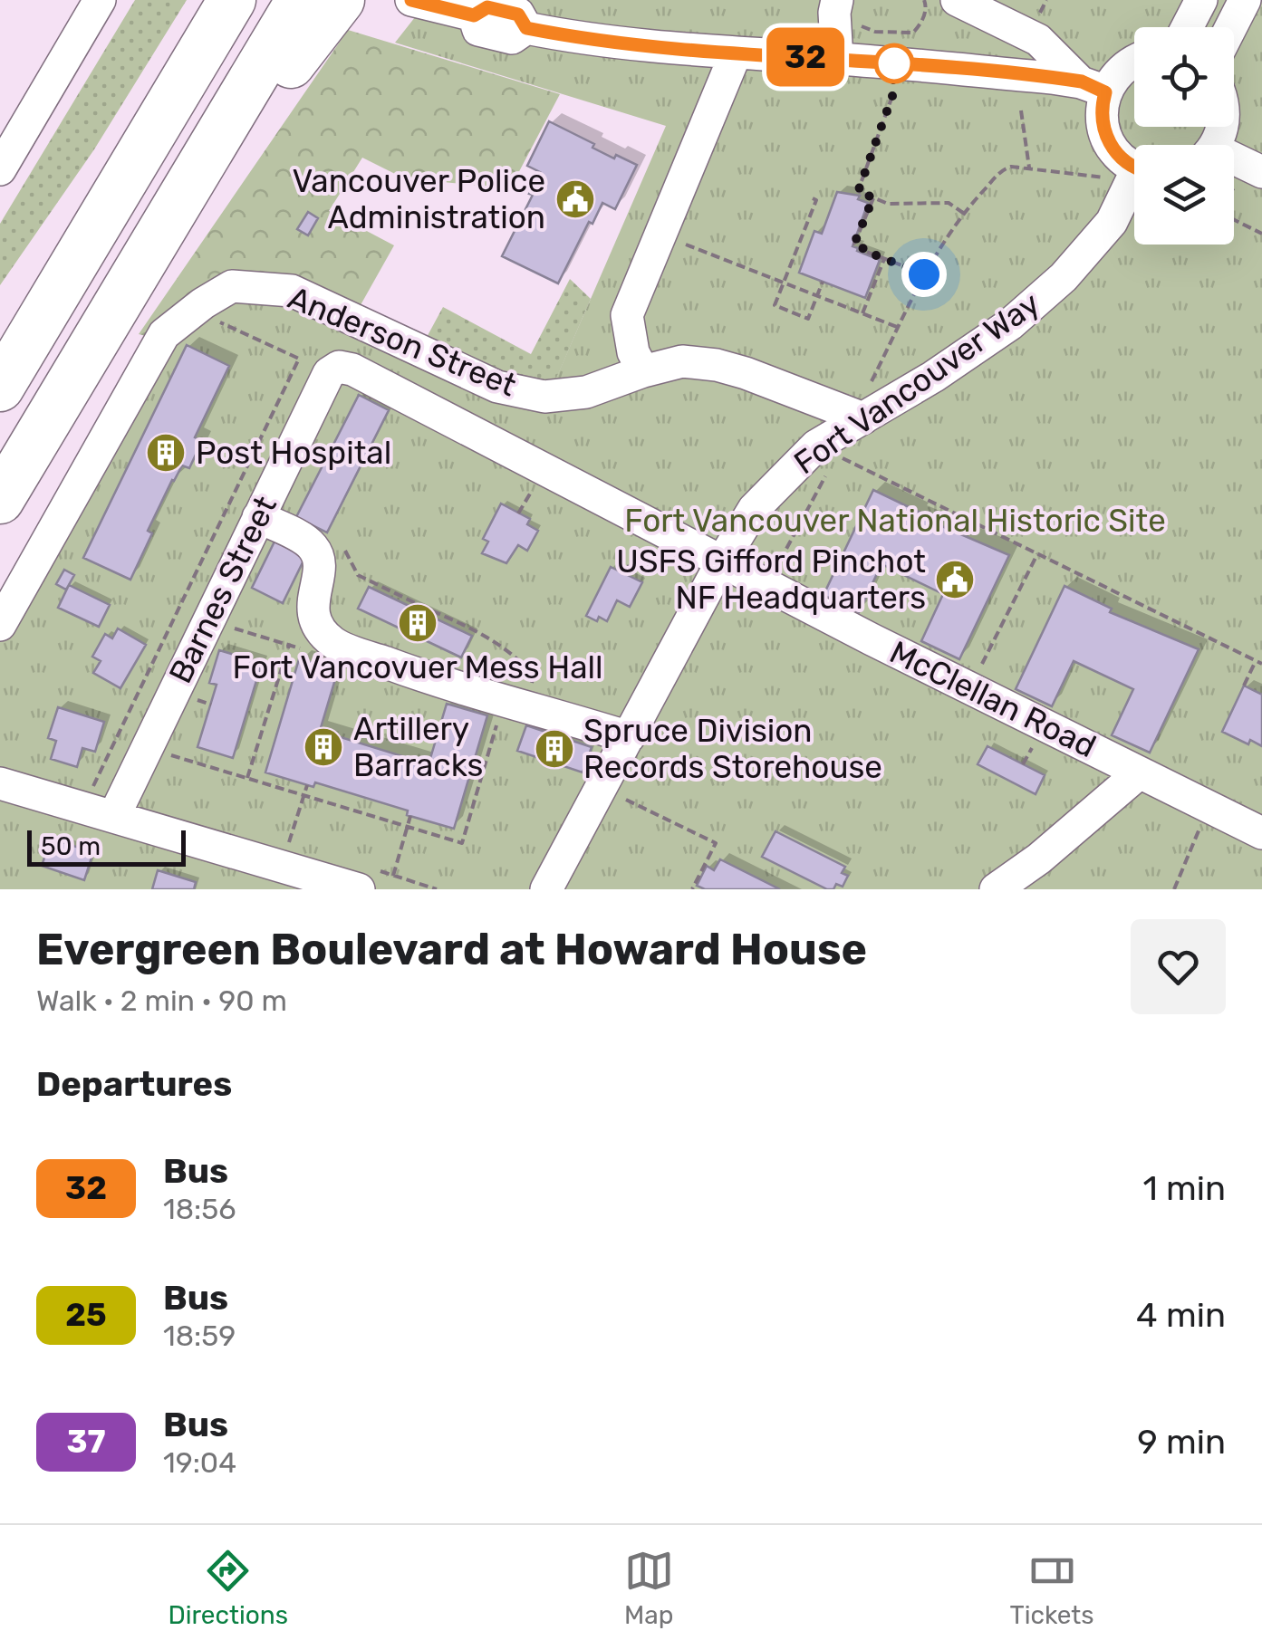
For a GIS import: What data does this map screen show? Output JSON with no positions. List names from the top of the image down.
{
  "streets": {
    "street": [
      "Anderson Street",
      "Fort Vancouver Way",
      "Barnes Street",
      "McClellan Road"
    ]
  },
  "crossings": [
    ["Anderson Street", "Fort Vancouver Way"],
    ["Fort Vancouver Way", "McClellan Road"],
    ["Barnes Street", "McClellan Road"]
  ],
  "parks": ["Fort Vancouver National Historic Site"],
  "places": {
    "public building": ["Vancouver Police Administration", "USFS Gifford Pinchot NF Headquarters"],
    "building": [
      "Post Hospital",
      "Fort Vancovuer Mess Hall",
      "Artillery Barracks",
      "Spruce Division Records Storehouse"
    ]
  },
  "lines": ["bus line 32"],
  "scale_bar": "50 m",
  "page": {
    "on_map": "32",
    "scale": "50 m",
    "heading": [
      ["Evergreen Boulevard at Howard House", "Walk · 2 min · 90 m"],
      "Departures"
    ],
    "list": [
      {
        "mark": "32",
        "name": "Bus",
        "note": "18:56",
        "value": "1 min"
      },
      {
        "mark": "25",
        "name": "Bus",
        "note": "18:59",
        "value": "4 min"
      },
      {
        "mark": "37",
        "name": "Bus",
        "note": "19:04",
        "value": "9 min"
      }
    ],
    "tabs": ["Directions", "Map", "Tickets"]
  }
}
